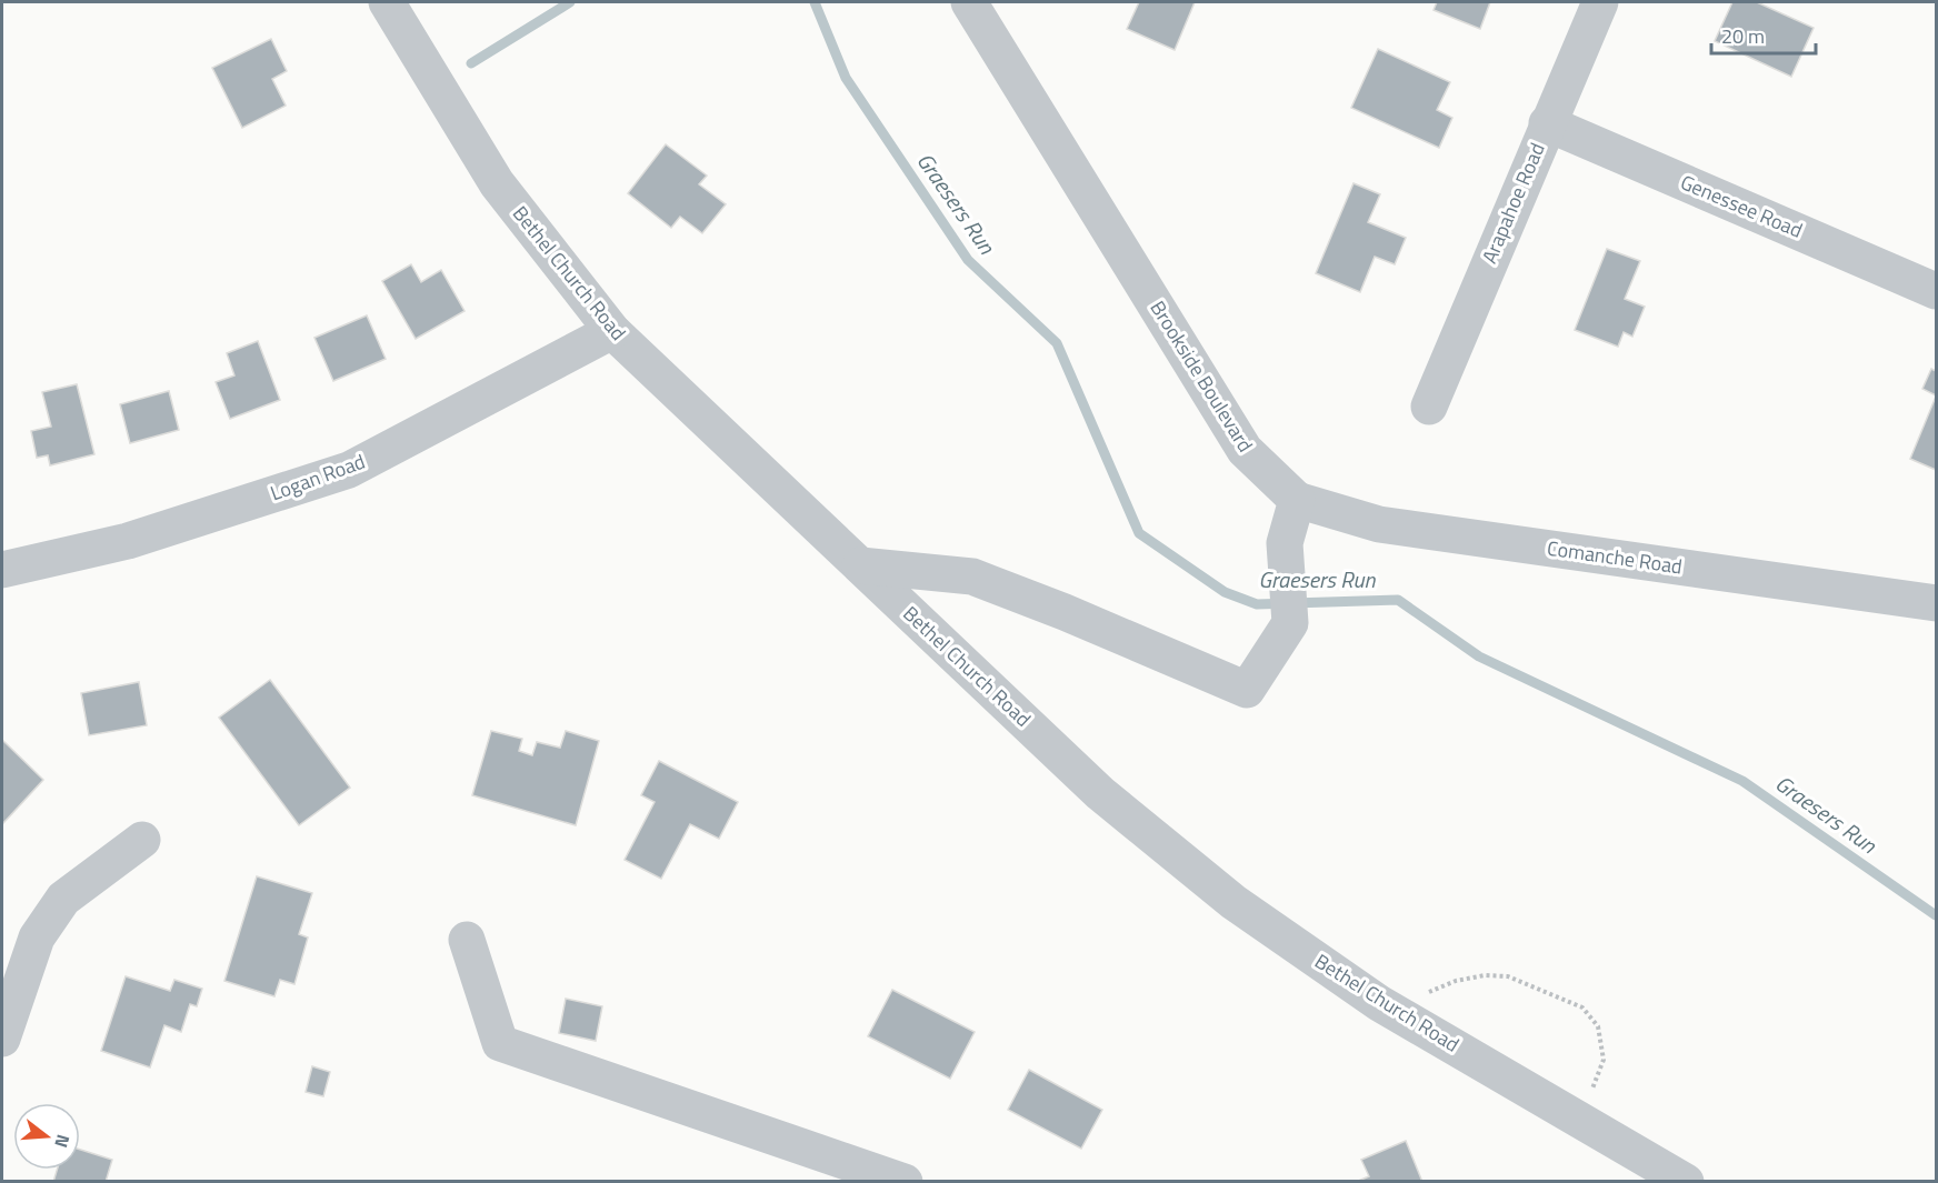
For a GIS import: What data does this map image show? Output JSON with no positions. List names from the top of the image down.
{
  "streets": {
    "street": [
      "Arapahoe Road",
      "Genessee Road",
      "Bethel Church Road",
      "Brookside Boulevard",
      "Logan Road",
      "Comanche Road"
    ]
  },
  "crossings": [
    ["Arapahoe Road", "Genessee Road"],
    ["Bethel Church Road", "Logan Road"],
    ["Brookside Boulevard", "Comanche Road"]
  ],
  "water": ["Graesers Run"],
  "scale_bar": "20 m",
  "north": "right"
}
